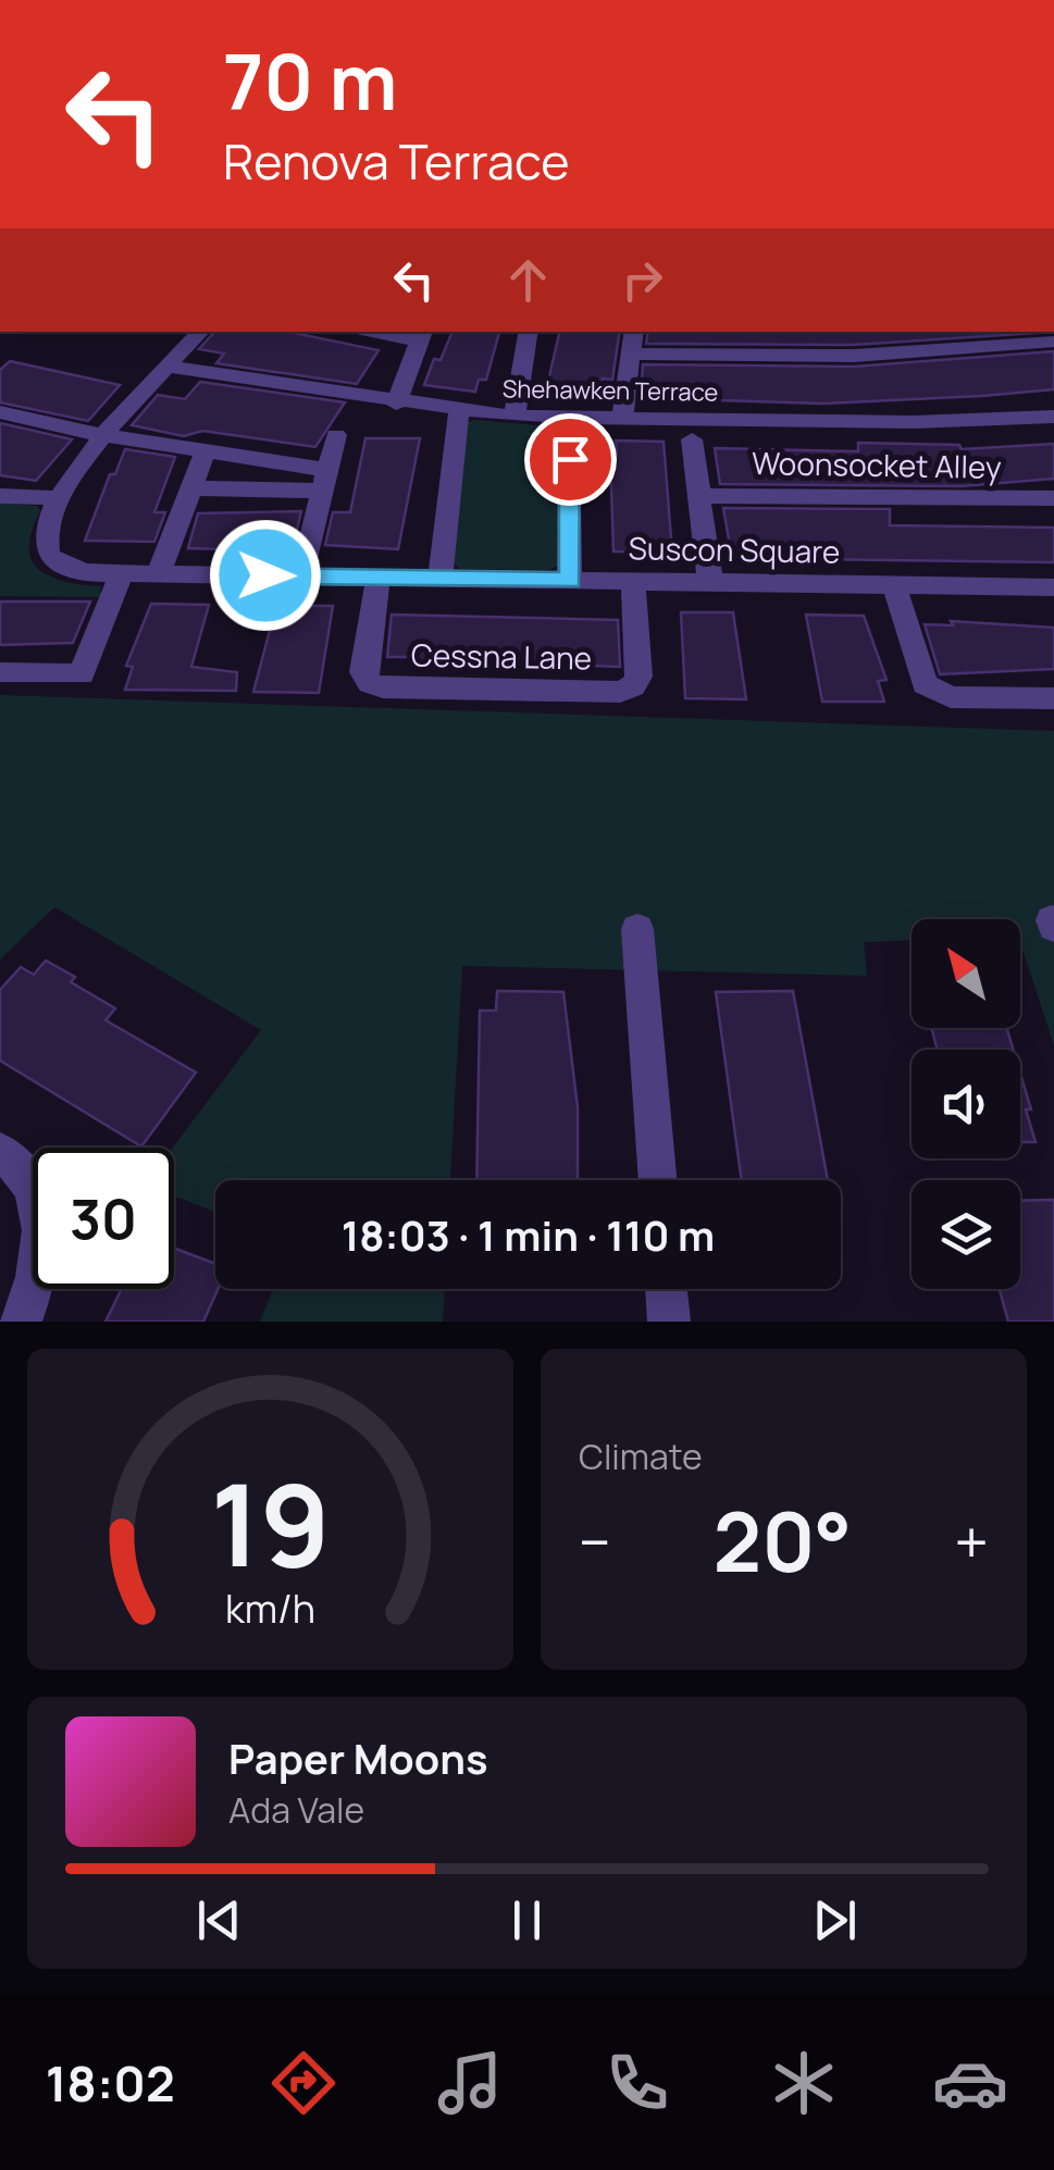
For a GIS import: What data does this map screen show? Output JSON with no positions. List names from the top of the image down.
{
  "streets": {
    "street": [
      "Shehawken Terrace",
      "Woonsocket Alley",
      "Suscon Square",
      "Cessna Lane"
    ]
  },
  "crossings": [
    ["Shehawken Terrace", "Suscon Square"],
    ["Suscon Square", "Cessna Lane"]
  ],
  "north": "top left",
  "page": {
    "turn": ["70 m", "Renova Terrace"],
    "limit": "30",
    "trip": "18:03 · 1 min · 110 m",
    "tile": "Climate",
    "heat": ["−", "20°", "+"],
    "song": ["Paper Moons", "Ada Vale"],
    "tabs": "18:02",
    "gauge": ["19", "km/h"]
  }
}
